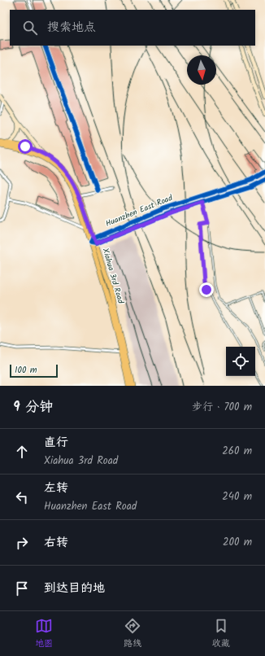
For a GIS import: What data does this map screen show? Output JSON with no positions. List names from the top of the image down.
{
  "streets": {
    "main road": ["Xiahua 3rd Road"],
    "street": ["Huanzhen East Road"]
  },
  "crossings": [
    ["Huanzhen East Road", "Xiahua 3rd Road"]
  ],
  "scale_bar": "100 m",
  "north": "bottom",
  "page": {
    "search": "搜索地点",
    "scale": "100 m",
    "heading": ["9 分钟", "步行 · 700 m"],
    "list": [
      ["直行", "Xiahua 3rd Road", "260 m"],
      ["左转", "Huanzhen East Road", "240 m"],
      ["右转", "200 m"],
      "到达目的地"
    ],
    "nav": ["地图", "路线", "收藏"]
  }
}
